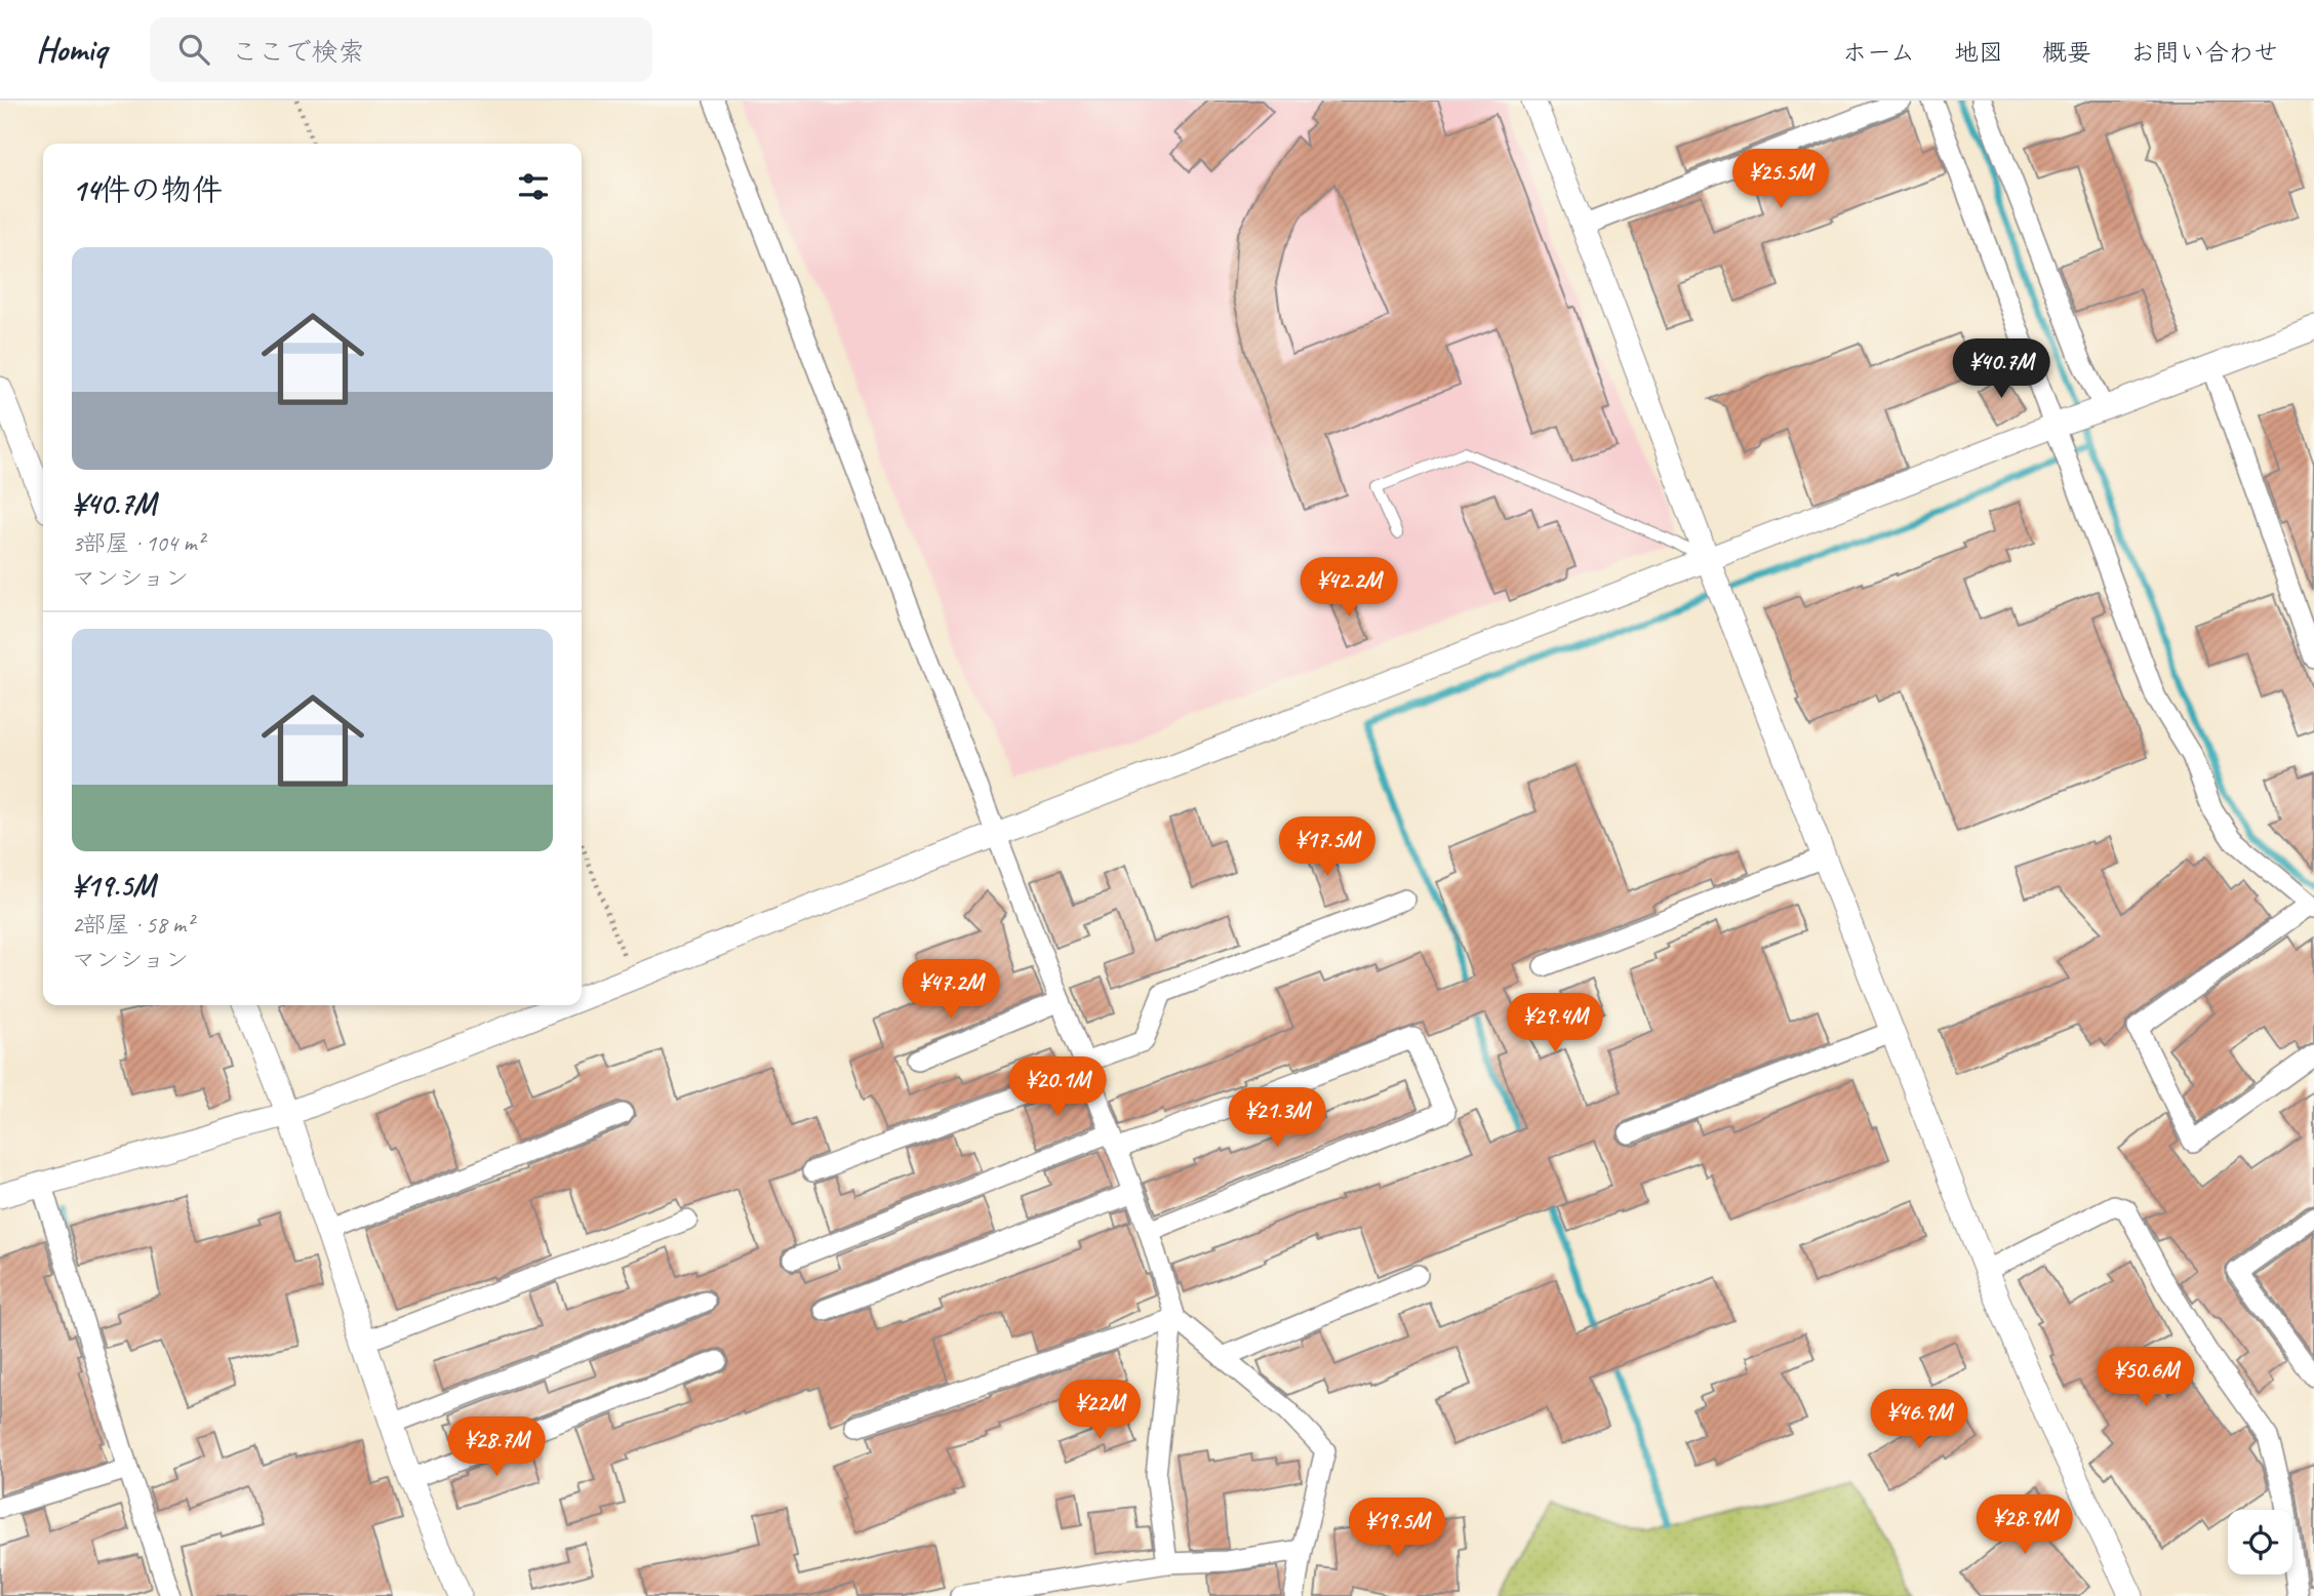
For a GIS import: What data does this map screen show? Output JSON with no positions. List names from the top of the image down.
{
  "page": {
    "header": "Homiq",
    "search": "ここで検索",
    "nav": [
      "ホーム",
      "地図",
      "概要",
      "お問い合わせ"
    ],
    "heading": "14件の物件",
    "price": [
      "¥25.5M",
      "¥40.7M",
      "¥42.2M",
      "¥17.5M",
      "¥47.2M",
      "¥29.4M",
      "¥20.1M",
      "¥21.3M",
      "¥50.6M",
      "¥22M",
      "¥46.9M",
      "¥28.7M",
      "¥28.9M",
      "¥19.5M"
    ],
    "list": [
      {
        "name": "¥40.7M",
        "note": "3部屋 · 104 m² · マンション"
      },
      {
        "name": "¥19.5M",
        "note": "2部屋 · 58 m² · マンション"
      }
    ]
  }
}
